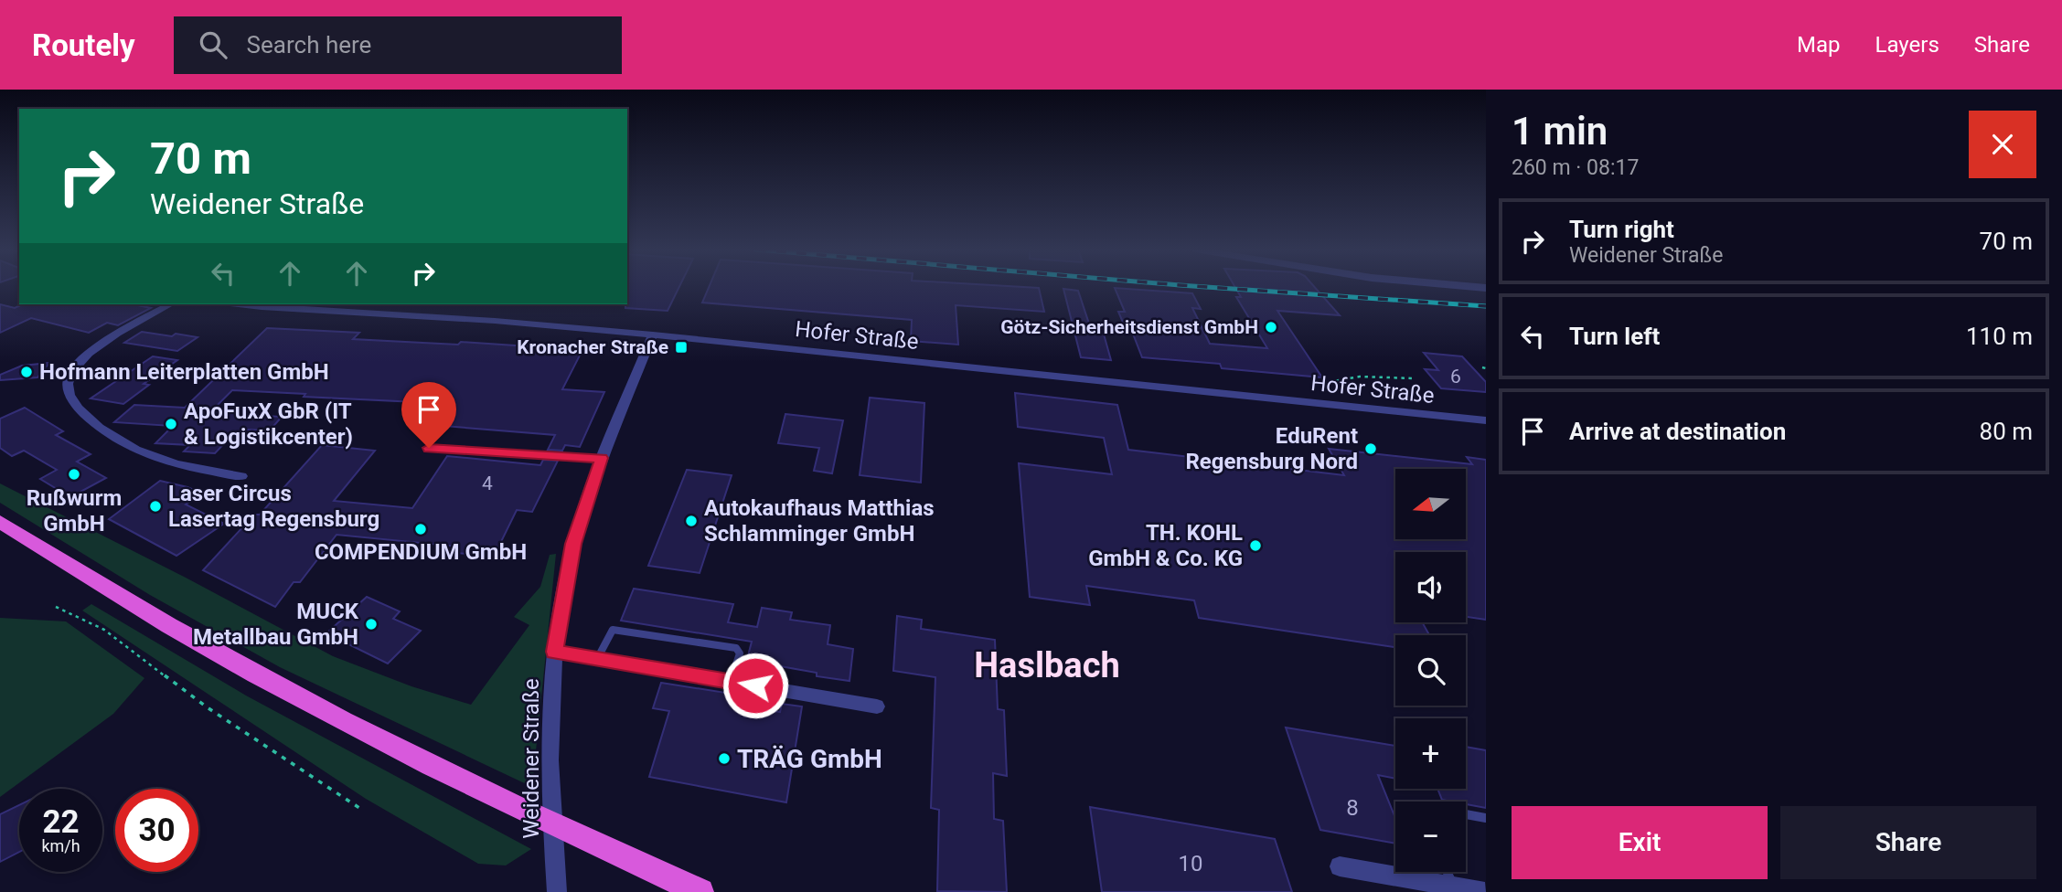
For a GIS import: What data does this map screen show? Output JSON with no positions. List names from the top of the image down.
{
  "streets": {
    "street": ["Hofer Straße", "Weidener Straße"]
  },
  "crossings": [
    ["Hofer Straße", "Weidener Straße"]
  ],
  "districts": ["Haslbach"],
  "places": {
    "other": [
      "Götz-Sicherheitsdienst GmbH",
      "Hofmann Leiterplatten GmbH",
      "ApoFuxX GbR (IT & Logistikcenter)",
      "EduRent Regensburg Nord",
      "Rußwurm GmbH",
      "Laser Circus Lasertag Regensburg",
      "Autokaufhaus Matthias Schlamminger GmbH",
      "COMPENDIUM GmbH",
      "TH. KOHL GmbH & Co. KG",
      "MUCK Metallbau GmbH",
      "TRÄG GmbH"
    ],
    "transit": ["Kronacher Straße"]
  },
  "house_numbers": [
    "6",
    "4",
    "8",
    "10"
  ],
  "north": "left",
  "page": {
    "header": "Routely",
    "search": "Search here",
    "nav": ["Map", "Layers", "Share"],
    "heading": ["1 min", "260 m · 08:17"],
    "turn": ["70 m", "Weidener Straße"],
    "list": [
      {
        "name": "Turn right",
        "note": "Weidener Straße",
        "value": "70 m"
      },
      {
        "name": "Turn left",
        "value": "110 m"
      },
      {
        "name": "Arrive at destination",
        "value": "80 m"
      }
    ],
    "map_buttons": ["+", "−"],
    "speed": "22 km/h",
    "limit": "30",
    "buttons": ["Exit", "Share"]
  }
}
